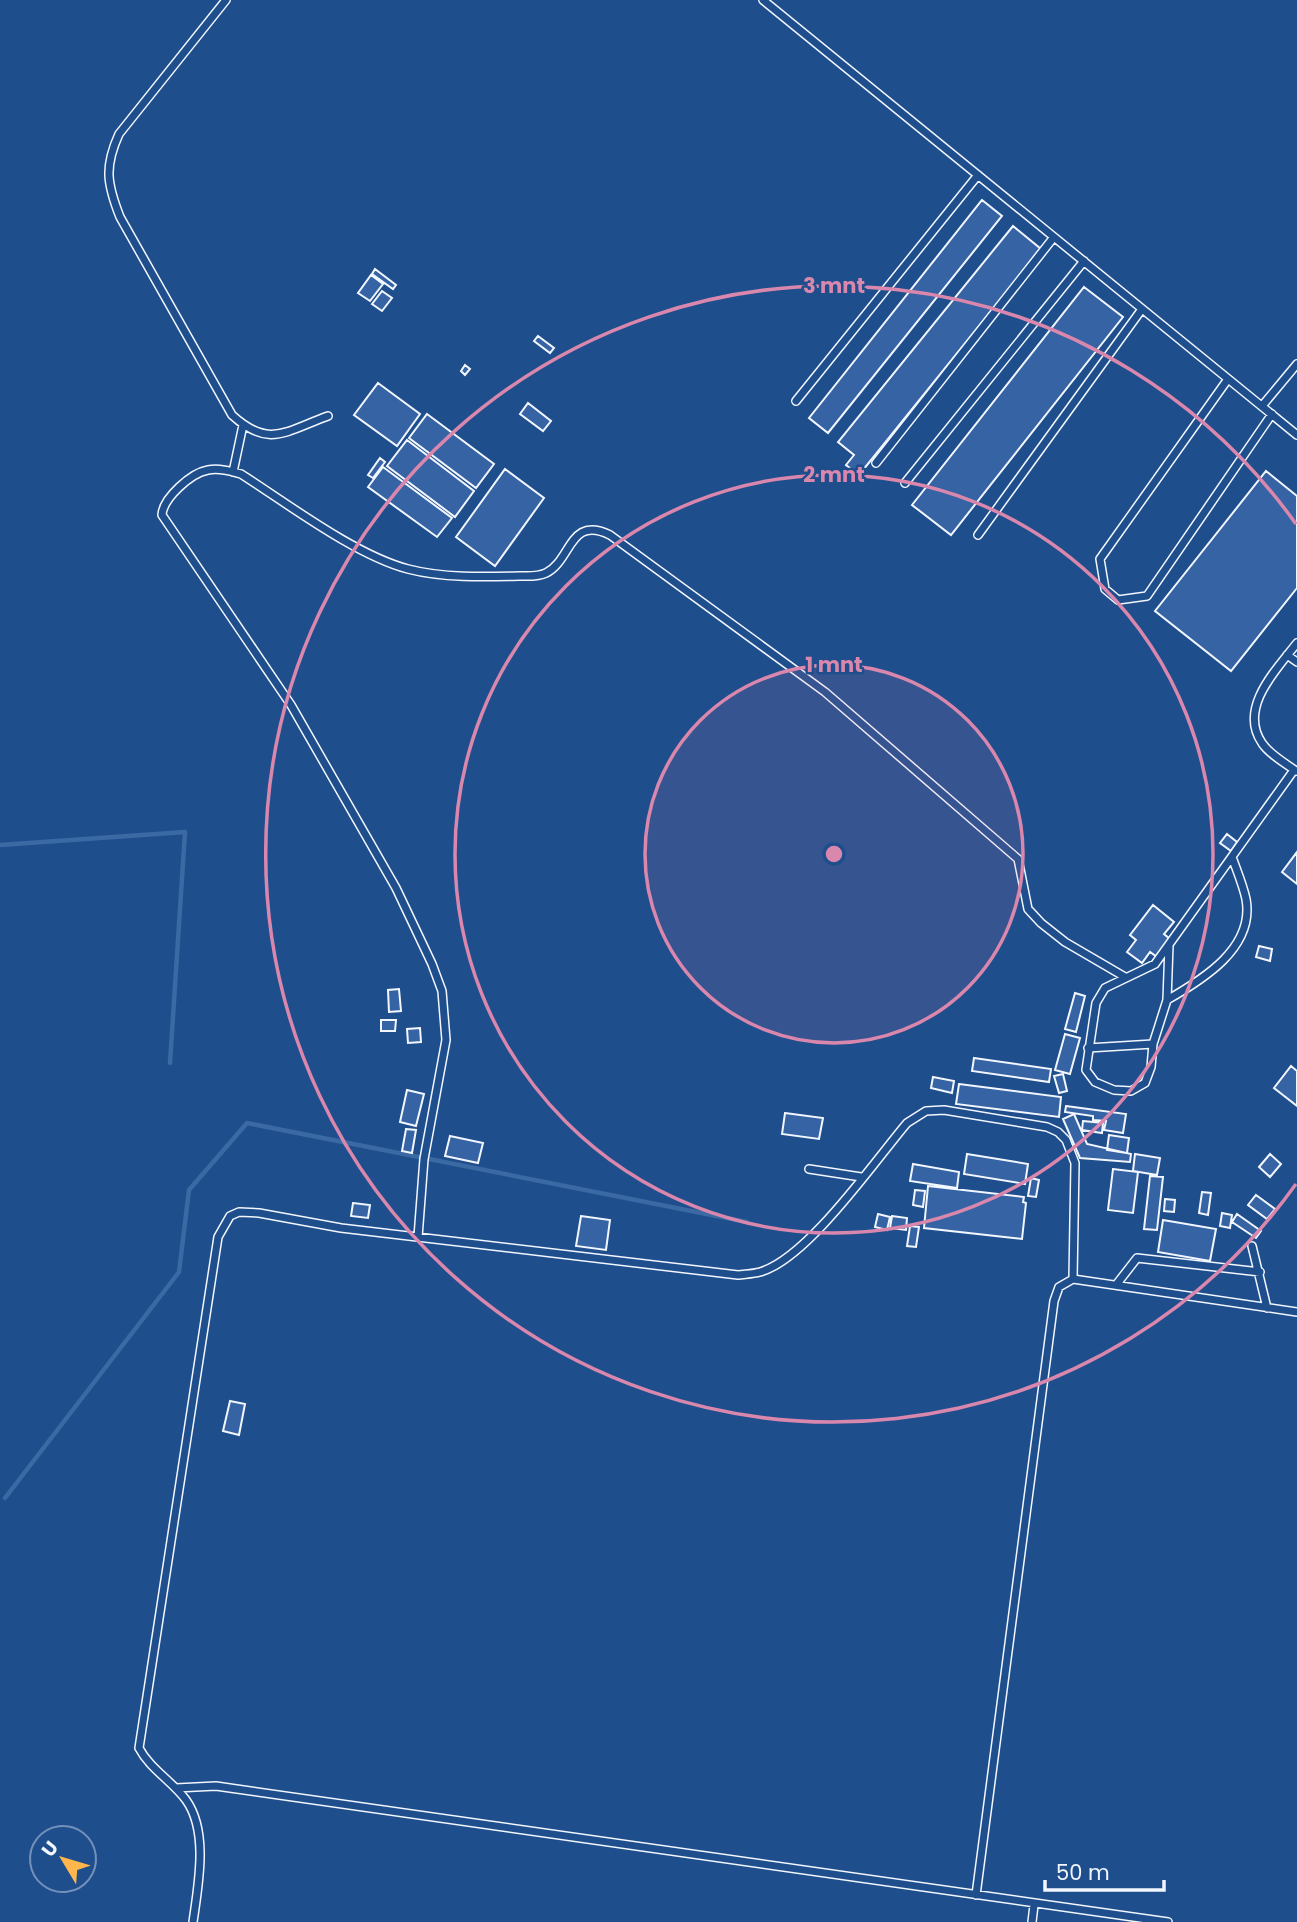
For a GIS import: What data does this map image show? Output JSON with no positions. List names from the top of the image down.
{
  "scale_bar": "50 m",
  "north": "top left",
  "rings": ["3 mnt", "2 mnt", "1 mnt"]
}
